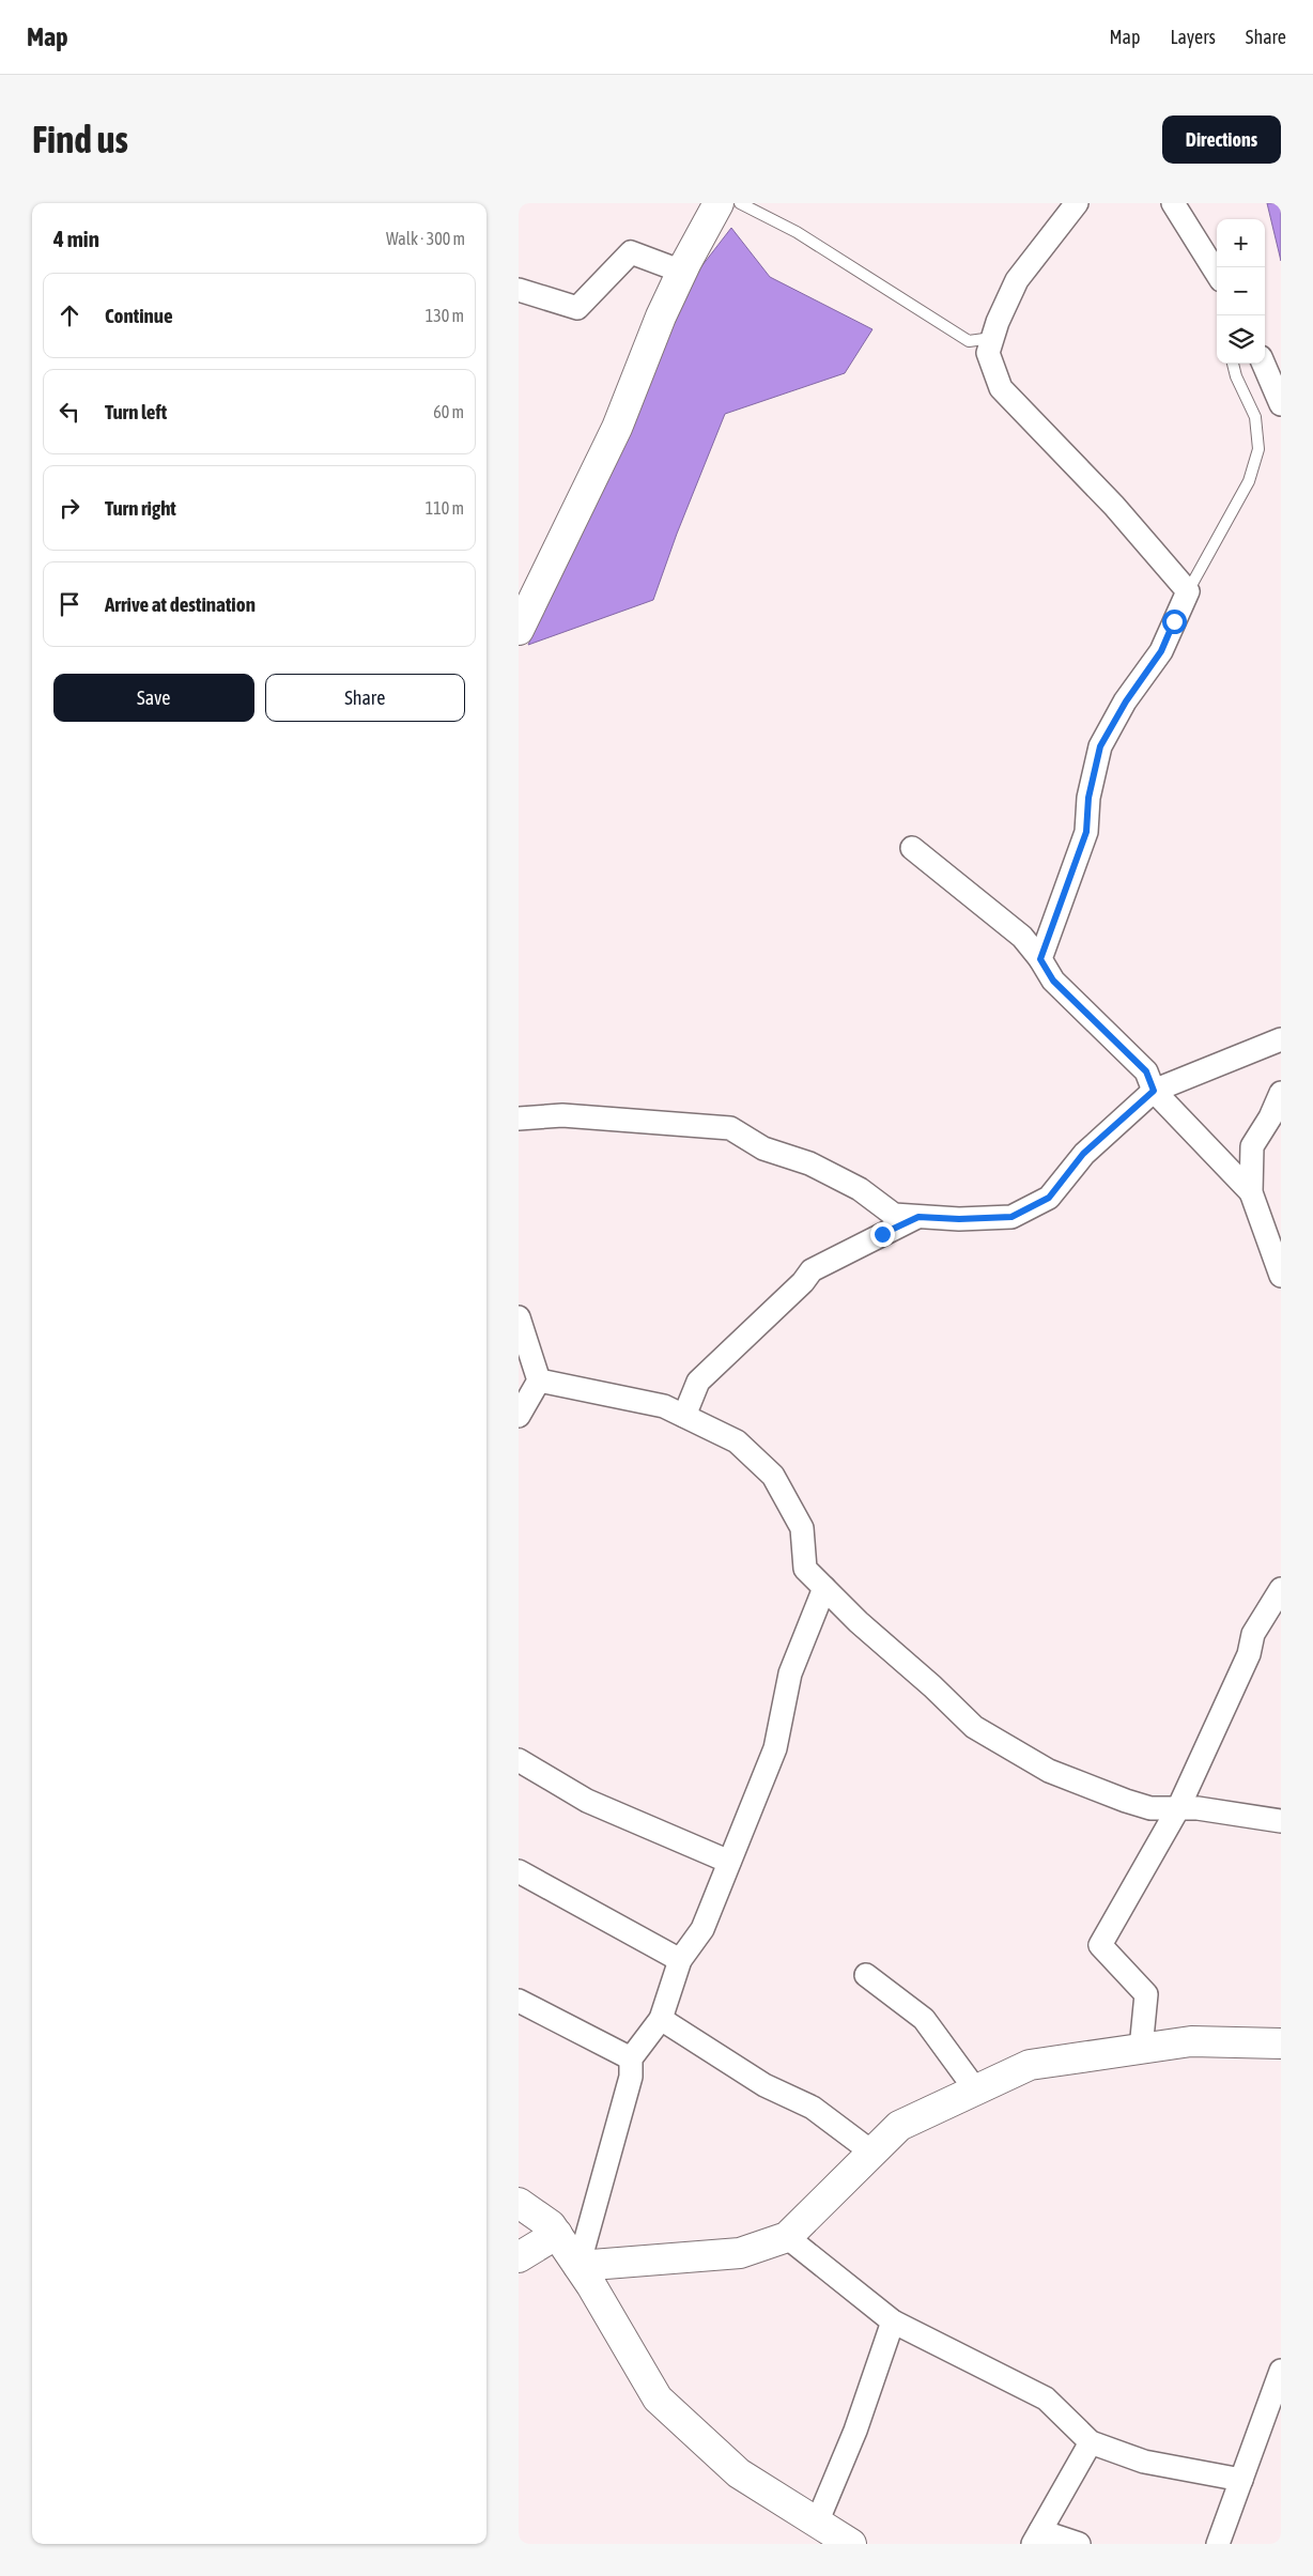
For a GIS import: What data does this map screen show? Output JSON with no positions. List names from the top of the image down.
{
  "page": {
    "header": "Map",
    "nav": ["Map", "Layers", "Share"],
    "buttons": [
      "Directions",
      ["Save", "Share"]
    ],
    "title": "Find us",
    "heading": ["4 min", "Walk · 300 m"],
    "map_buttons": ["+", "−"],
    "list": [
      ["Continue", "130 m"],
      ["Turn left", "60 m"],
      ["Turn right", "110 m"],
      "Arrive at destination"
    ]
  }
}
